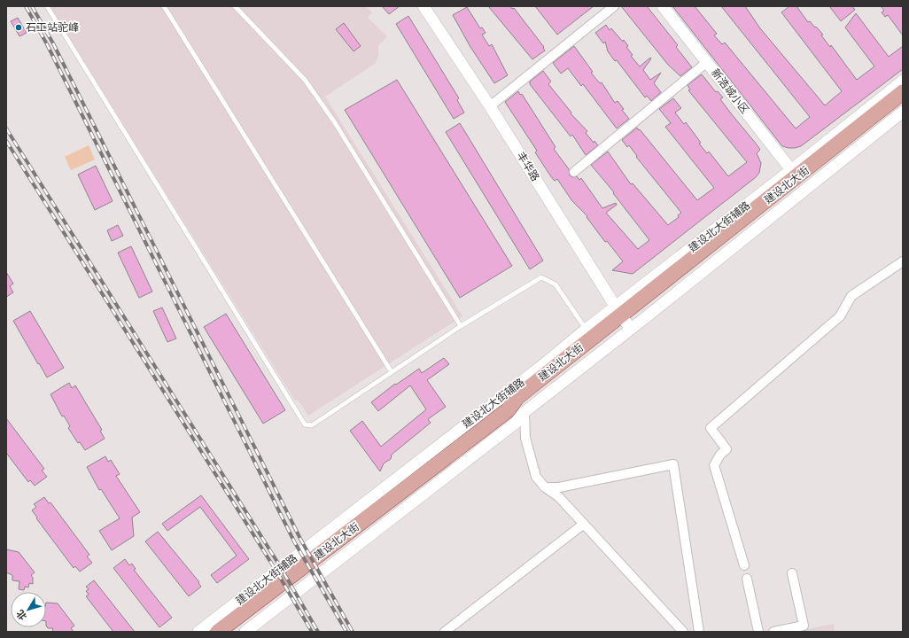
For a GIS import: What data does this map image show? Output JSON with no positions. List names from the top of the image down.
{
  "streets": {
    "main road": ["建设北大街"],
    "street": ["新浩城小区", "丰华路", "建设北大街辅路"]
  },
  "crossings": [
    ["新浩城小区", "建设北大街"],
    ["丰华路", "建设北大街"],
    ["丰华路", "建设北大街辅路"],
    ["建设北大街", "建设北大街辅路"]
  ],
  "places": ["石工站驼峰"],
  "north": "bottom left"
}
